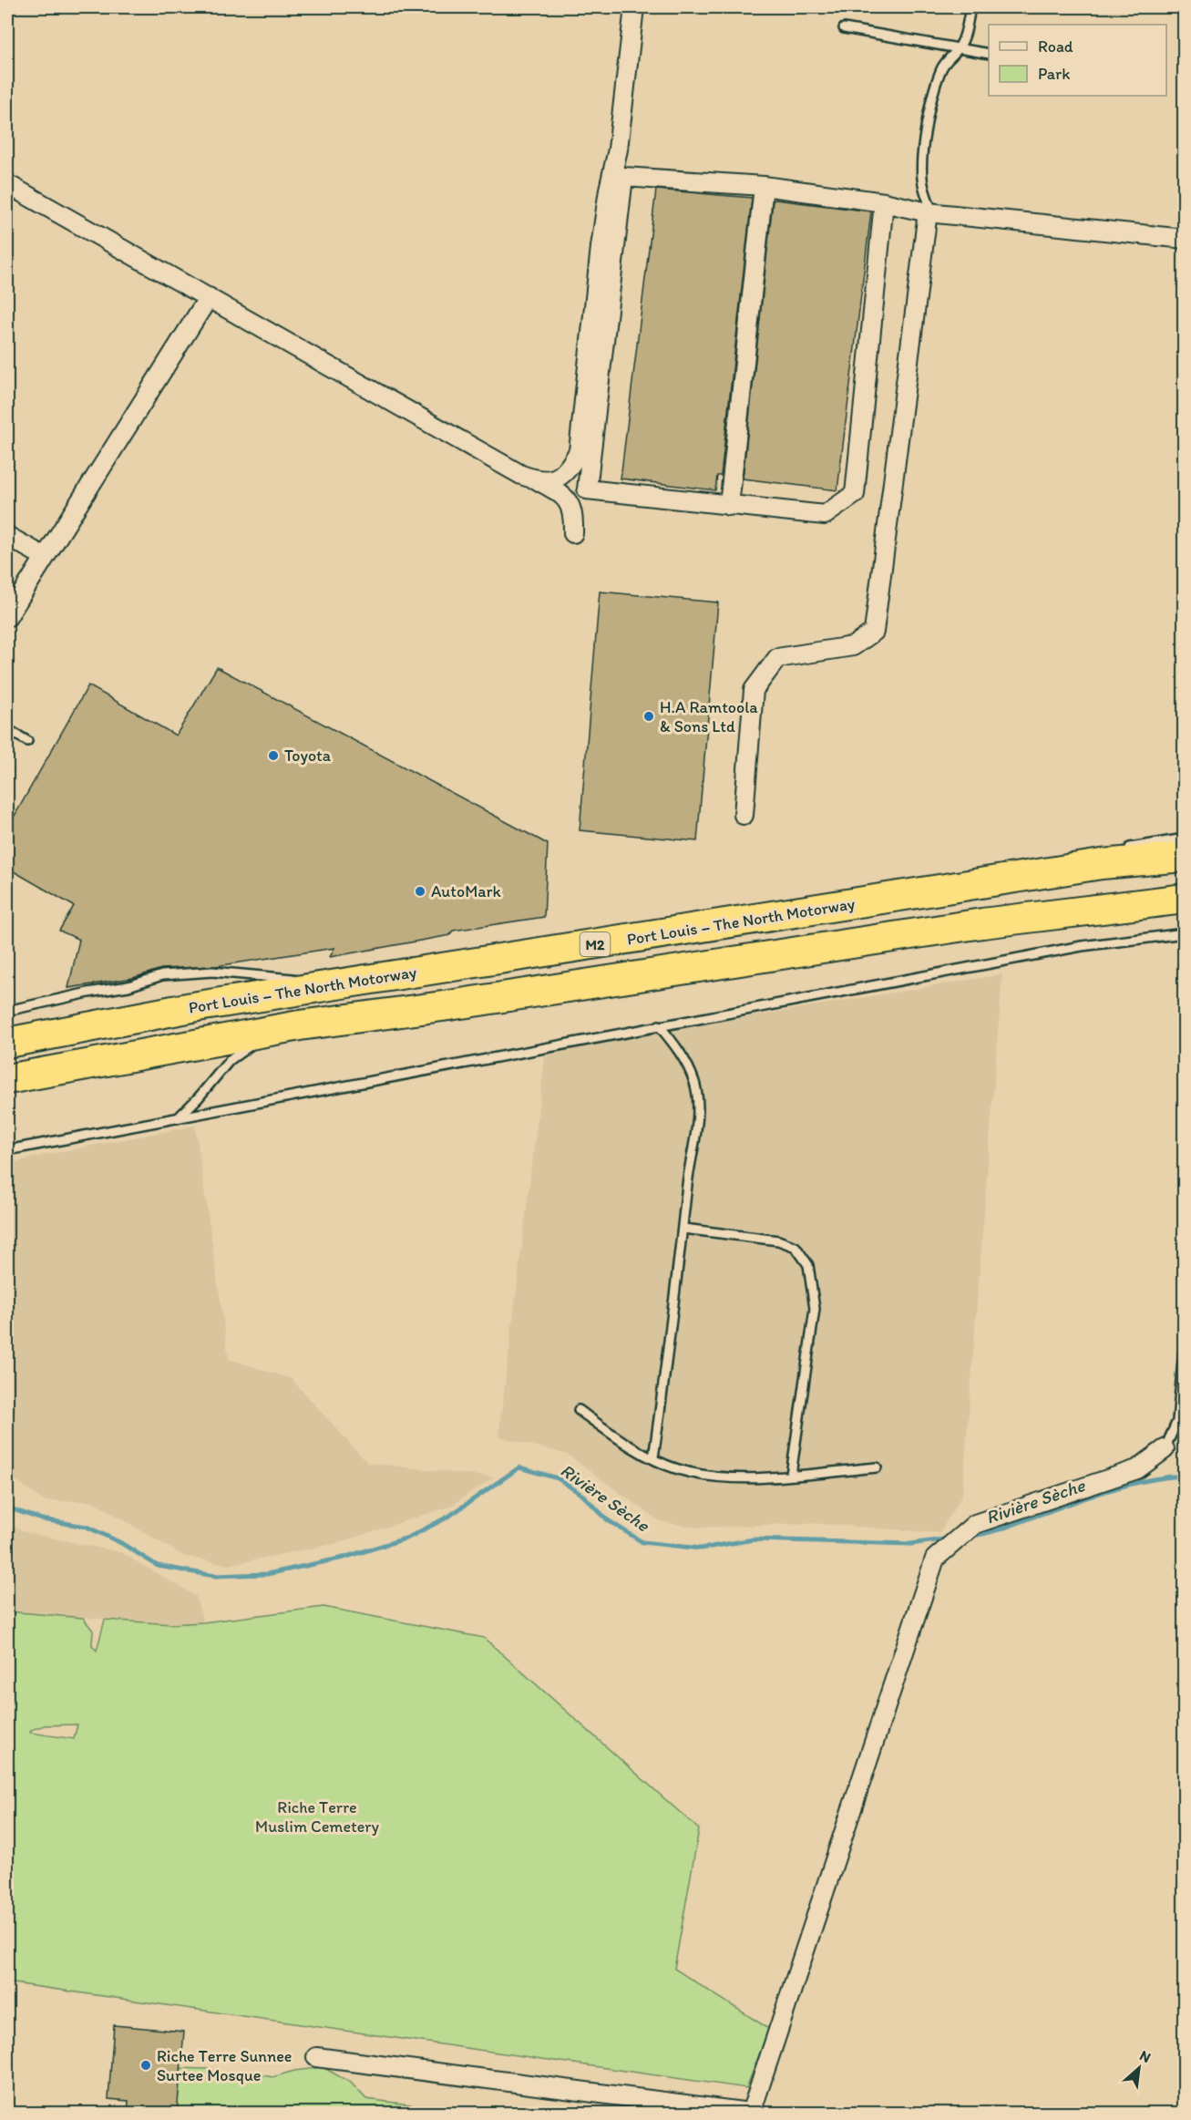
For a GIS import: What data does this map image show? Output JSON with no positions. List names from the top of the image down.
{
  "streets": {
    "highway": ["Port Louis – The North Motorway", "M2"]
  },
  "water": ["Rivière Sèche"],
  "parks": ["Riche Terre Muslim Cemetery"],
  "places": [
    "H.A Ramtoola & Sons Ltd",
    "Toyota",
    "AutoMark",
    "Riche Terre Sunnee Surtee Mosque"
  ],
  "legend": ["Road", "Park"],
  "north": "top right"
}
